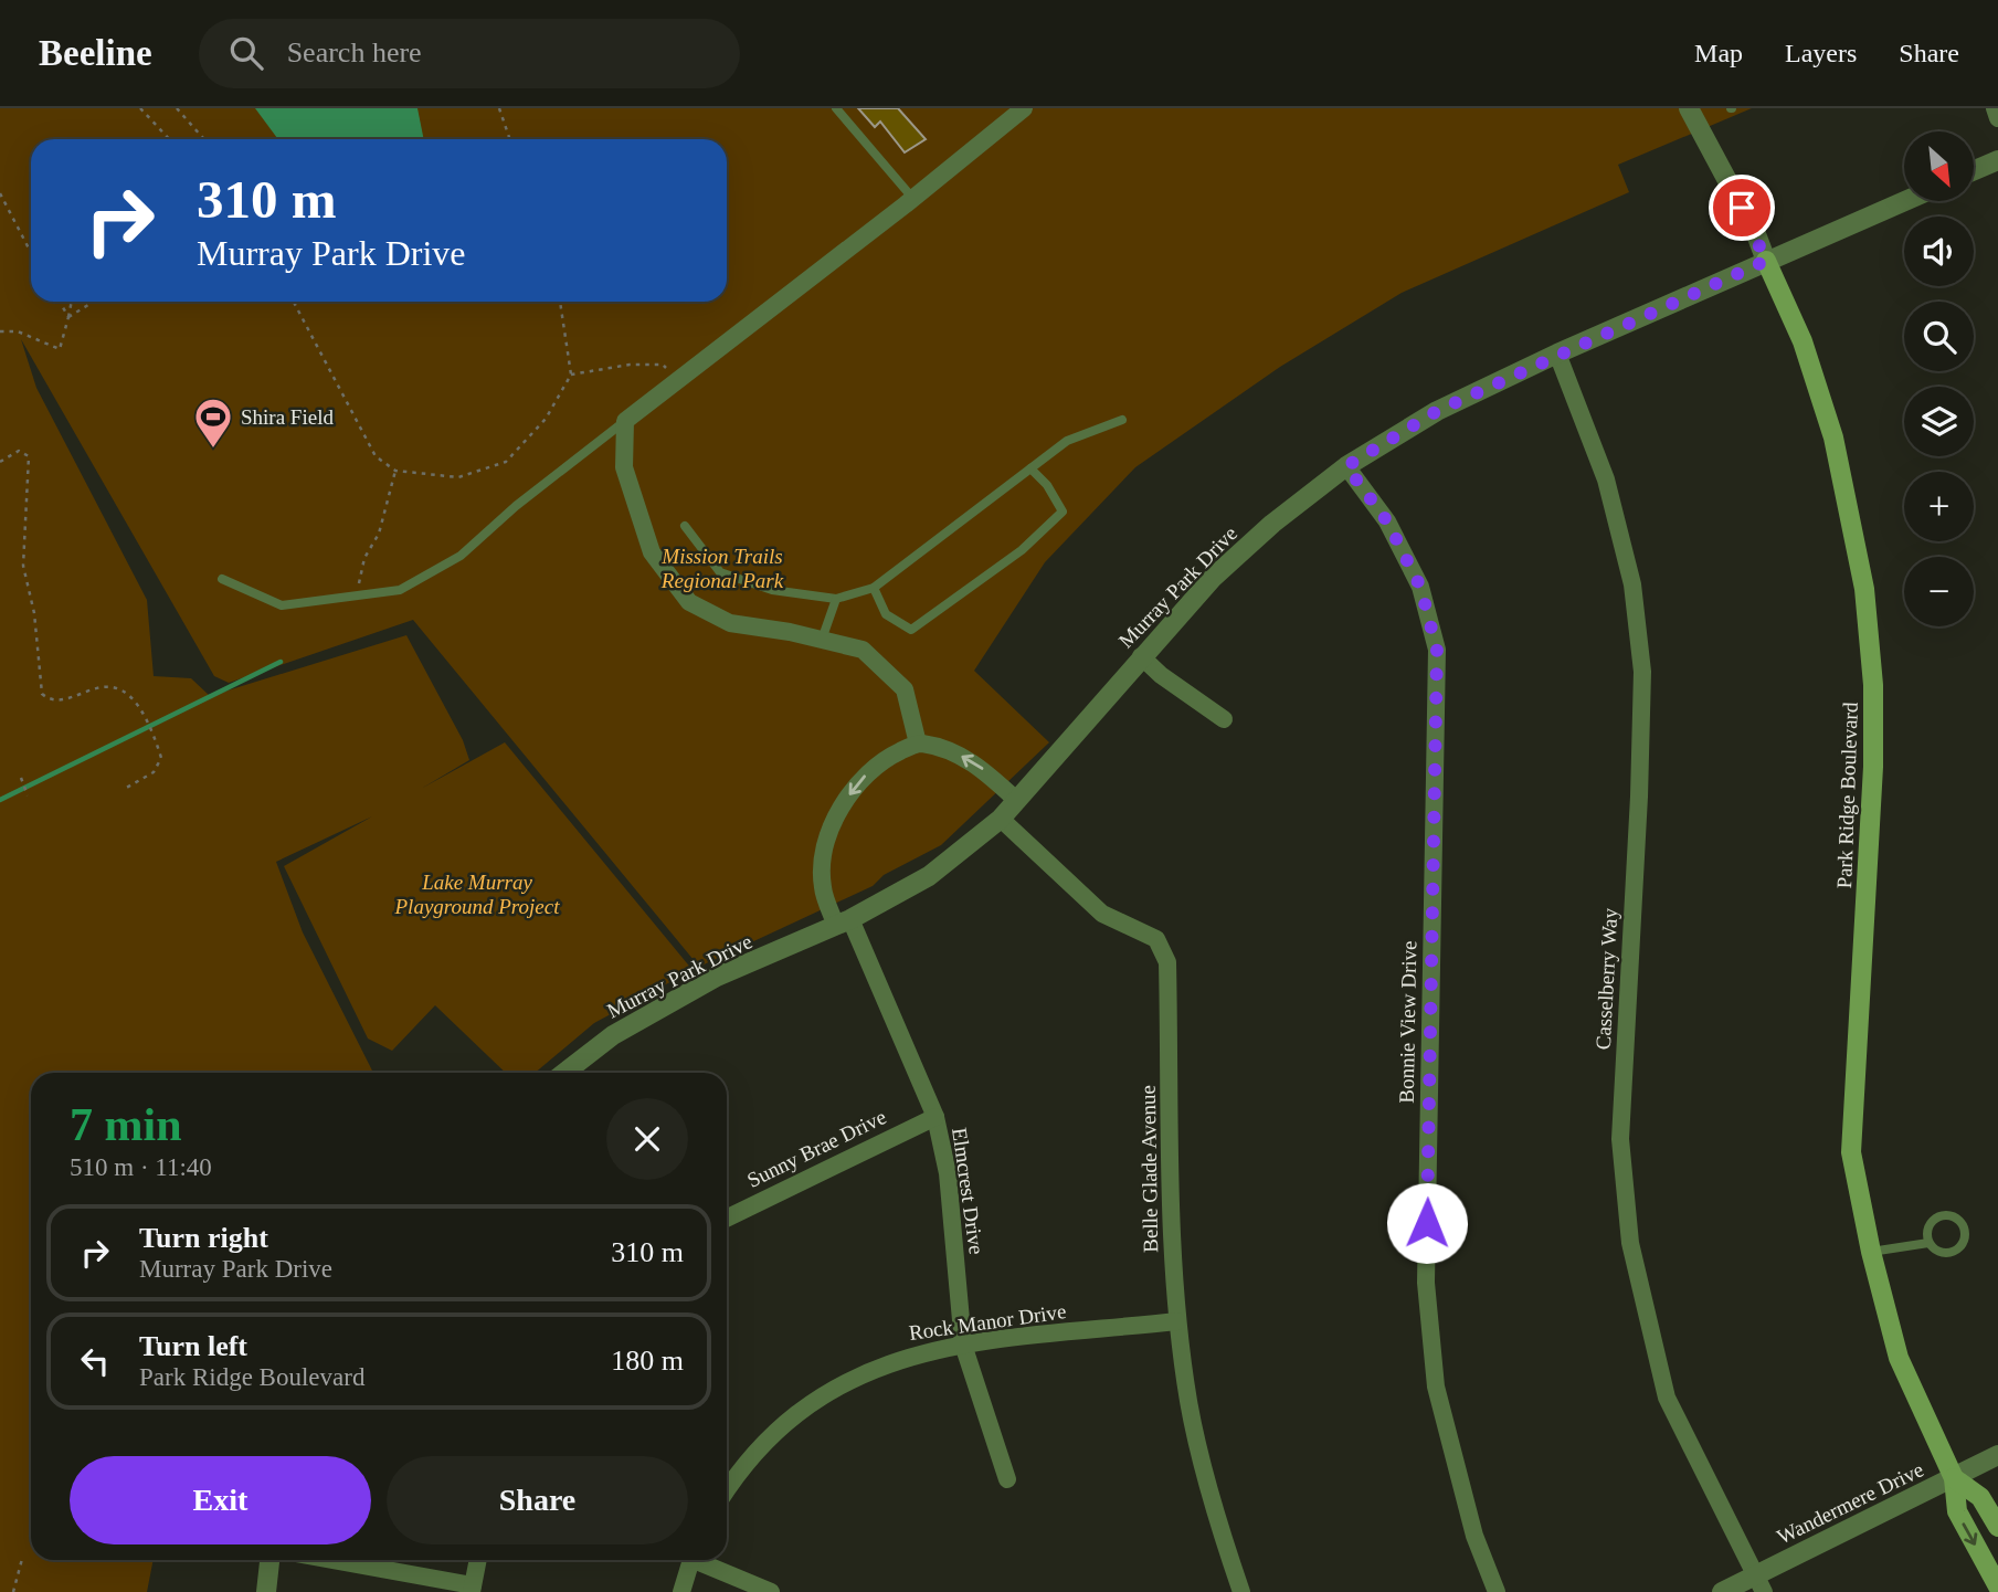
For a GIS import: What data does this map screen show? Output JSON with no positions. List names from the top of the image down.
{
  "streets": {
    "main road": ["Park Ridge Boulevard"],
    "street": [
      "Murray Park Drive",
      "Casselberry Way",
      "Bonnie View Drive",
      "Sunny Brae Drive",
      "Belle Glade Avenue",
      "Elmcrest Drive",
      "Rock Manor Drive",
      "Wandermere Drive"
    ]
  },
  "crossings": [
    ["Murray Park Drive", "Park Ridge Boulevard"],
    ["Murray Park Drive", "Casselberry Way"],
    ["Murray Park Drive", "Bonnie View Drive"],
    ["Murray Park Drive", "Belle Glade Avenue"],
    ["Murray Park Drive", "Elmcrest Drive"],
    ["Park Ridge Boulevard", "Wandermere Drive"],
    ["Casselberry Way", "Wandermere Drive"],
    ["Sunny Brae Drive", "Elmcrest Drive"],
    ["Belle Glade Avenue", "Rock Manor Drive"],
    ["Elmcrest Drive", "Rock Manor Drive"]
  ],
  "parks": ["Mission Trails Regional Park", "Lake Murray Playground Project"],
  "places": {
    "sports": ["Shira Field"]
  },
  "north": "bottom right",
  "page": {
    "header": "Beeline",
    "search": "Search here",
    "nav": ["Map", "Layers", "Share"],
    "map_buttons": ["+", "−"],
    "turn": ["310 m", "Murray Park Drive"],
    "heading": ["7 min", "510 m · 11:40"],
    "list": [
      {
        "name": "Turn right",
        "note": "Murray Park Drive",
        "value": "310 m"
      },
      {
        "name": "Turn left",
        "note": "Park Ridge Boulevard",
        "value": "180 m"
      }
    ],
    "buttons": ["Exit", "Share"]
  }
}
